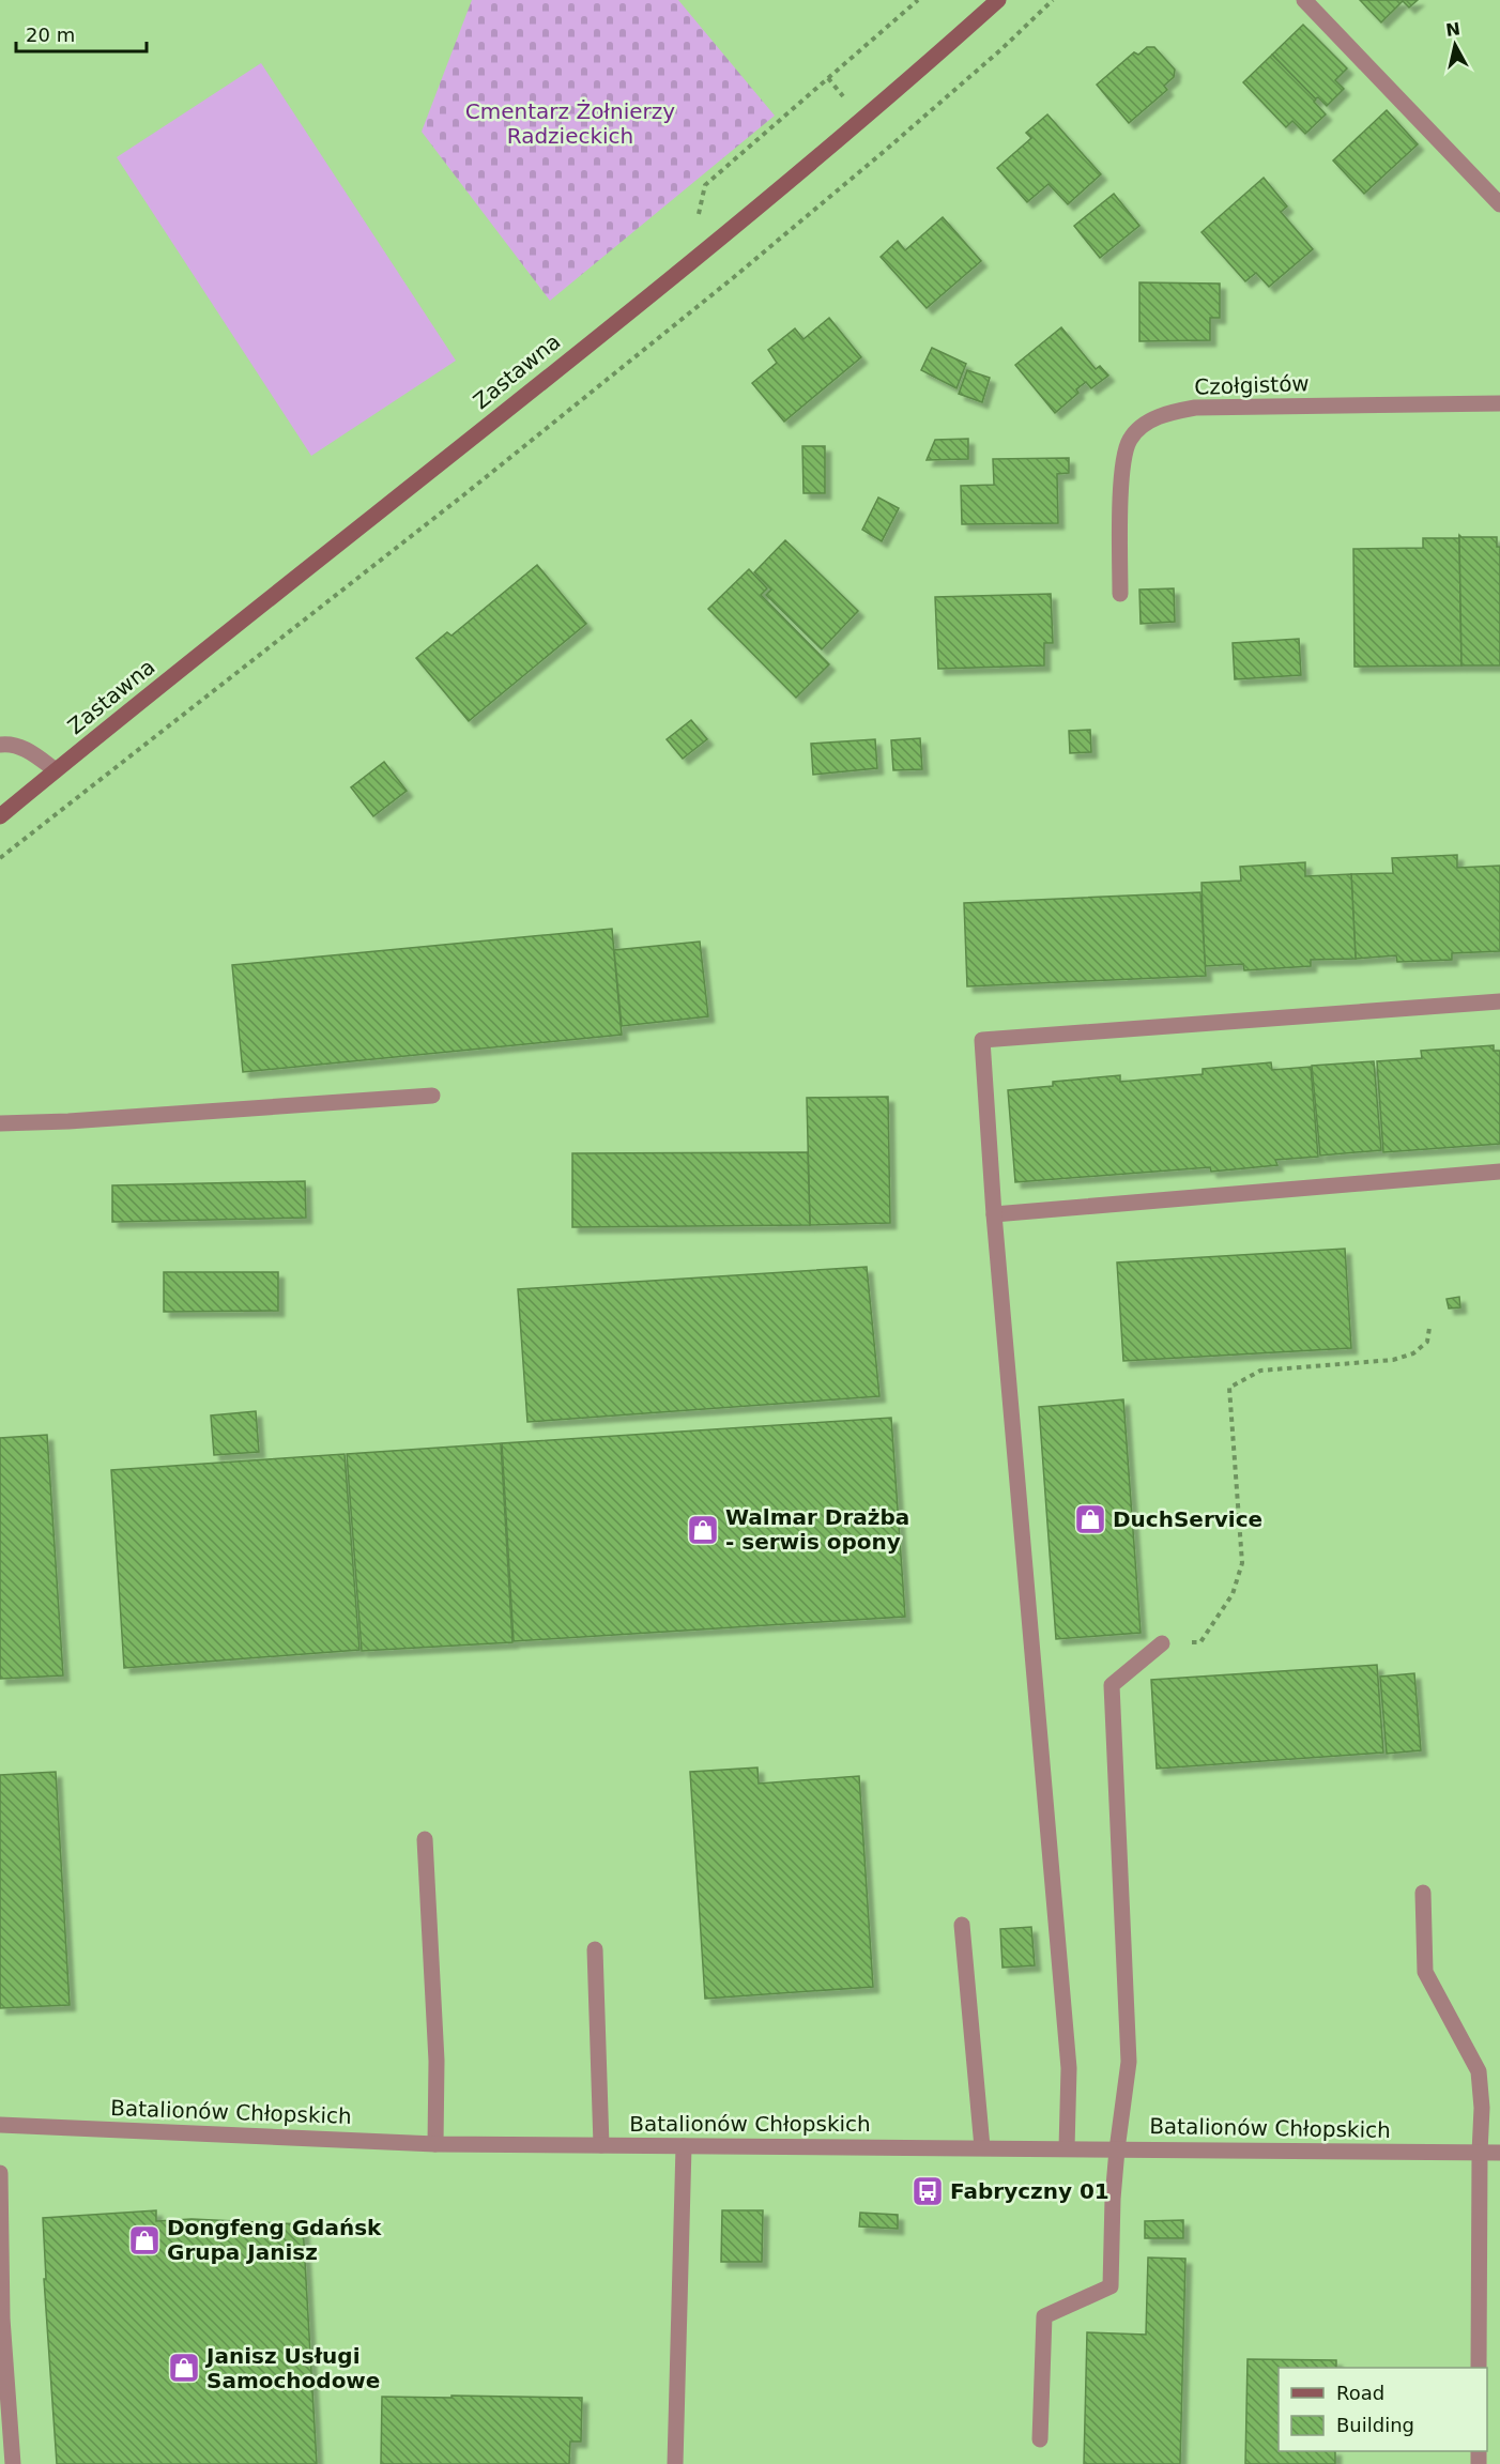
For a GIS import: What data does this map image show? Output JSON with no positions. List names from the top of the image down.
{
  "streets": {
    "main road": ["Zastawna"],
    "street": ["Czołgistów", "Batalionów Chłopskich"]
  },
  "parks": ["Cmentarz Żołnierzy Radzieckich"],
  "places": {
    "shop": [
      "DuchService",
      "Walmar Drażba - serwis opony",
      "Dongfeng Gdańsk Grupa Janisz",
      "Janisz Usługi Samochodowe"
    ],
    "bus stop": ["Fabryczny 01"]
  },
  "legend": ["Road", "Building"],
  "scale_bar": "20 m",
  "north": "top"
}
